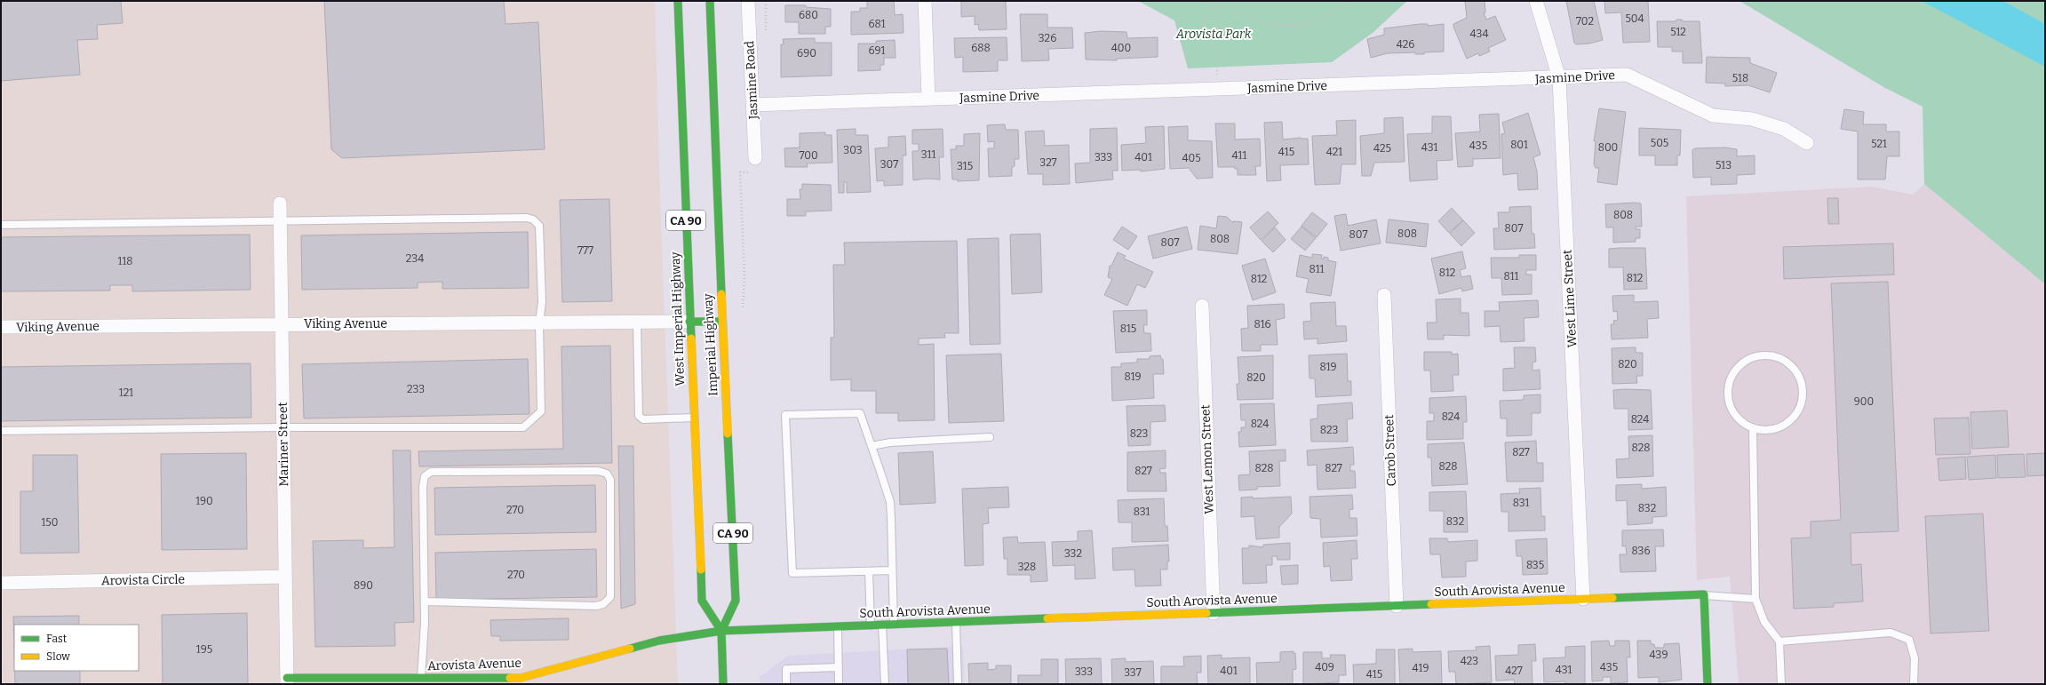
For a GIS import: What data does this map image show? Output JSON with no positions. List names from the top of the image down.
{
  "streets": {
    "street": [
      "Jasmine Drive",
      "Jasmine Road",
      "CA 90",
      "West Lime Street",
      "West Imperial Highway",
      "Viking Avenue",
      "Imperial Highway",
      "Mariner Street",
      "Carob Street",
      "West Lemon Street",
      "Arovista Circle",
      "South Arovista Avenue",
      "Arovista Avenue"
    ]
  },
  "crossings": [
    ["Jasmine Drive", "Jasmine Road"],
    ["Jasmine Drive", "West Lime Street"],
    ["West Lime Street", "South Arovista Avenue"],
    ["West Imperial Highway", "Viking Avenue"],
    ["West Imperial Highway", "Imperial Highway"],
    ["West Imperial Highway", "South Arovista Avenue"],
    ["West Imperial Highway", "Arovista Avenue"],
    ["Viking Avenue", "Mariner Street"],
    ["Imperial Highway", "South Arovista Avenue"],
    ["Imperial Highway", "Arovista Avenue"],
    ["Mariner Street", "Arovista Circle"],
    ["Mariner Street", "Arovista Avenue"],
    ["Carob Street", "South Arovista Avenue"],
    ["West Lemon Street", "South Arovista Avenue"],
    ["South Arovista Avenue", "Arovista Avenue"]
  ],
  "parks": ["Arovista Park"],
  "house_numbers": [
    "680",
    "504",
    "702",
    "681",
    "512",
    "434",
    "326",
    "426",
    "688",
    "400",
    "691",
    "690",
    "518",
    "505",
    "521",
    "801",
    "435",
    "431",
    "800",
    "425",
    "303",
    "415",
    "421",
    "311",
    "700",
    "411",
    "333",
    "401",
    "405",
    "327",
    "307",
    "513",
    "315",
    "808",
    "807",
    "808",
    "807",
    "808",
    "807",
    "777",
    "234",
    "118",
    "811",
    "812",
    "811",
    "812",
    "812",
    "816",
    "815",
    "820",
    "819",
    "819",
    "820",
    "233",
    "121",
    "900",
    "824",
    "824",
    "824",
    "823",
    "823",
    "828",
    "827",
    "828",
    "828",
    "827",
    "827",
    "190",
    "831",
    "832",
    "270",
    "831",
    "832",
    "150",
    "836",
    "332",
    "835",
    "328",
    "270",
    "890",
    "195",
    "439",
    "423",
    "409",
    "435",
    "419",
    "431",
    "401",
    "427",
    "333",
    "337",
    "415"
  ],
  "legend": ["Fast", "Slow"]
}
